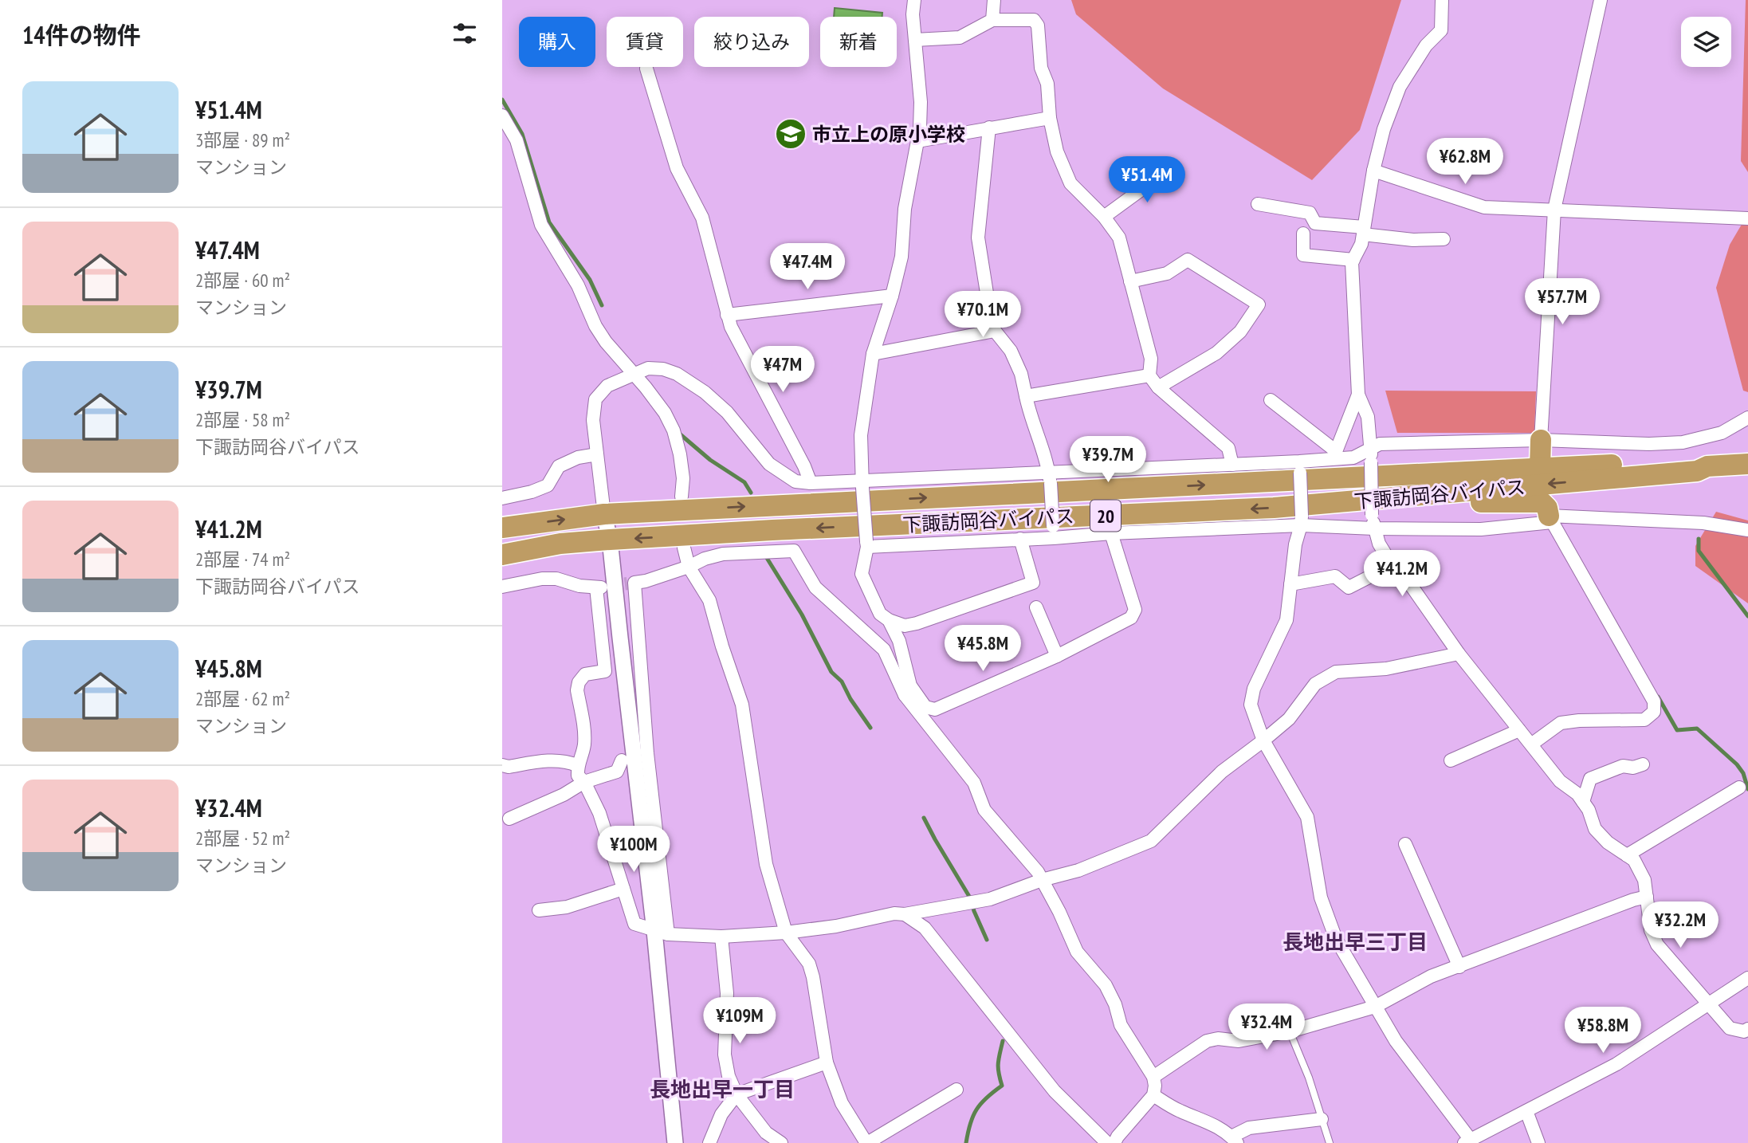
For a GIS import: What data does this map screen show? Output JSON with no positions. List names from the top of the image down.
{
  "streets": {
    "highway": ["下諏訪岡谷バイパス", "20"]
  },
  "districts": ["長地出早三丁目", "長地出早一丁目"],
  "places": {
    "school or university": ["市立上の原小学校"]
  },
  "page": {
    "heading": "14件の物件",
    "chip": [
      "購入",
      "賃貸",
      "絞り込み",
      "新着"
    ],
    "list": [
      {
        "name": "¥51.4M",
        "note": "3部屋 · 89 m² · マンション"
      },
      {
        "name": "¥47.4M",
        "note": "2部屋 · 60 m² · マンション"
      },
      {
        "name": "¥39.7M",
        "note": "2部屋 · 58 m² · 下諏訪岡谷バイパス"
      },
      {
        "name": "¥41.2M",
        "note": "2部屋 · 74 m² · 下諏訪岡谷バイパス"
      },
      {
        "name": "¥45.8M",
        "note": "2部屋 · 62 m² · マンション"
      },
      {
        "name": "¥32.4M",
        "note": "2部屋 · 52 m² · マンション"
      }
    ],
    "price": [
      "¥62.8M",
      "¥51.4M",
      "¥47.4M",
      "¥57.7M",
      "¥70.1M",
      "¥47M",
      "¥39.7M",
      "¥41.2M",
      "¥45.8M",
      "¥100M",
      "¥32.2M",
      "¥109M",
      "¥32.4M",
      "¥58.8M"
    ]
  }
}
